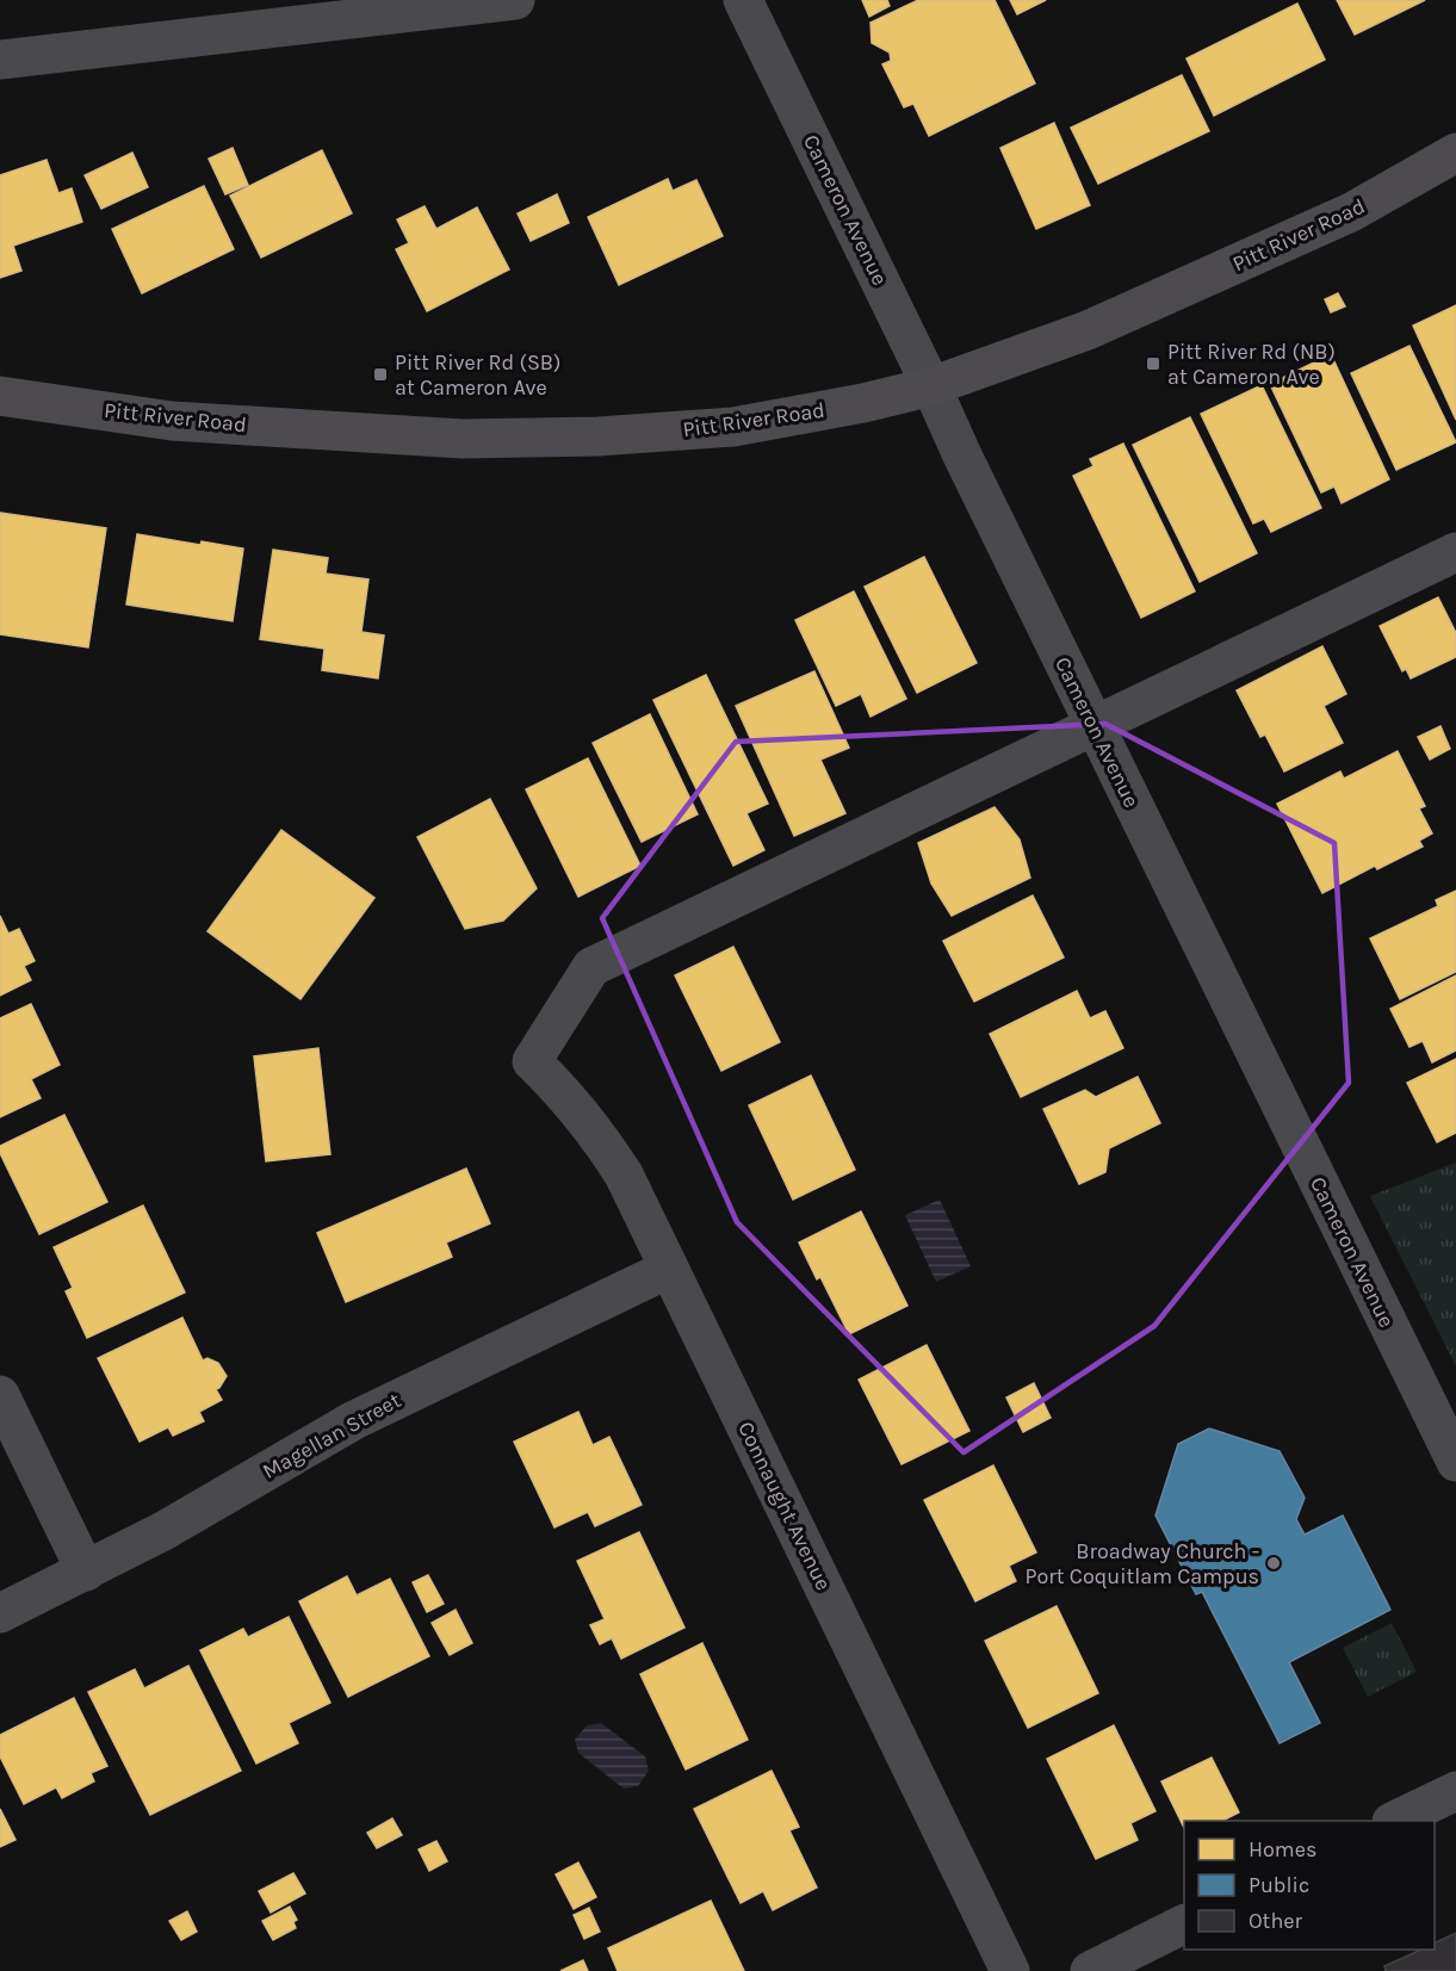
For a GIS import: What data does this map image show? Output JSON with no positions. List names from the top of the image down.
{
  "streets": {
    "main road": ["Pitt River Road"],
    "street": ["Cameron Avenue", "Magellan Street", "Connaught Avenue"]
  },
  "crossings": [
    ["Cameron Avenue", "Pitt River Road"],
    ["Cameron Avenue", "Connaught Avenue"],
    ["Magellan Street", "Connaught Avenue"]
  ],
  "places": {
    "transit": ["Pitt River Rd (NB) at Cameron Ave", "Pitt River Rd (SB) at Cameron Ave"],
    "other": ["Broadway Church - Port Coquitlam Campus"]
  },
  "legend": ["Homes", "Public", "Other"]
}
